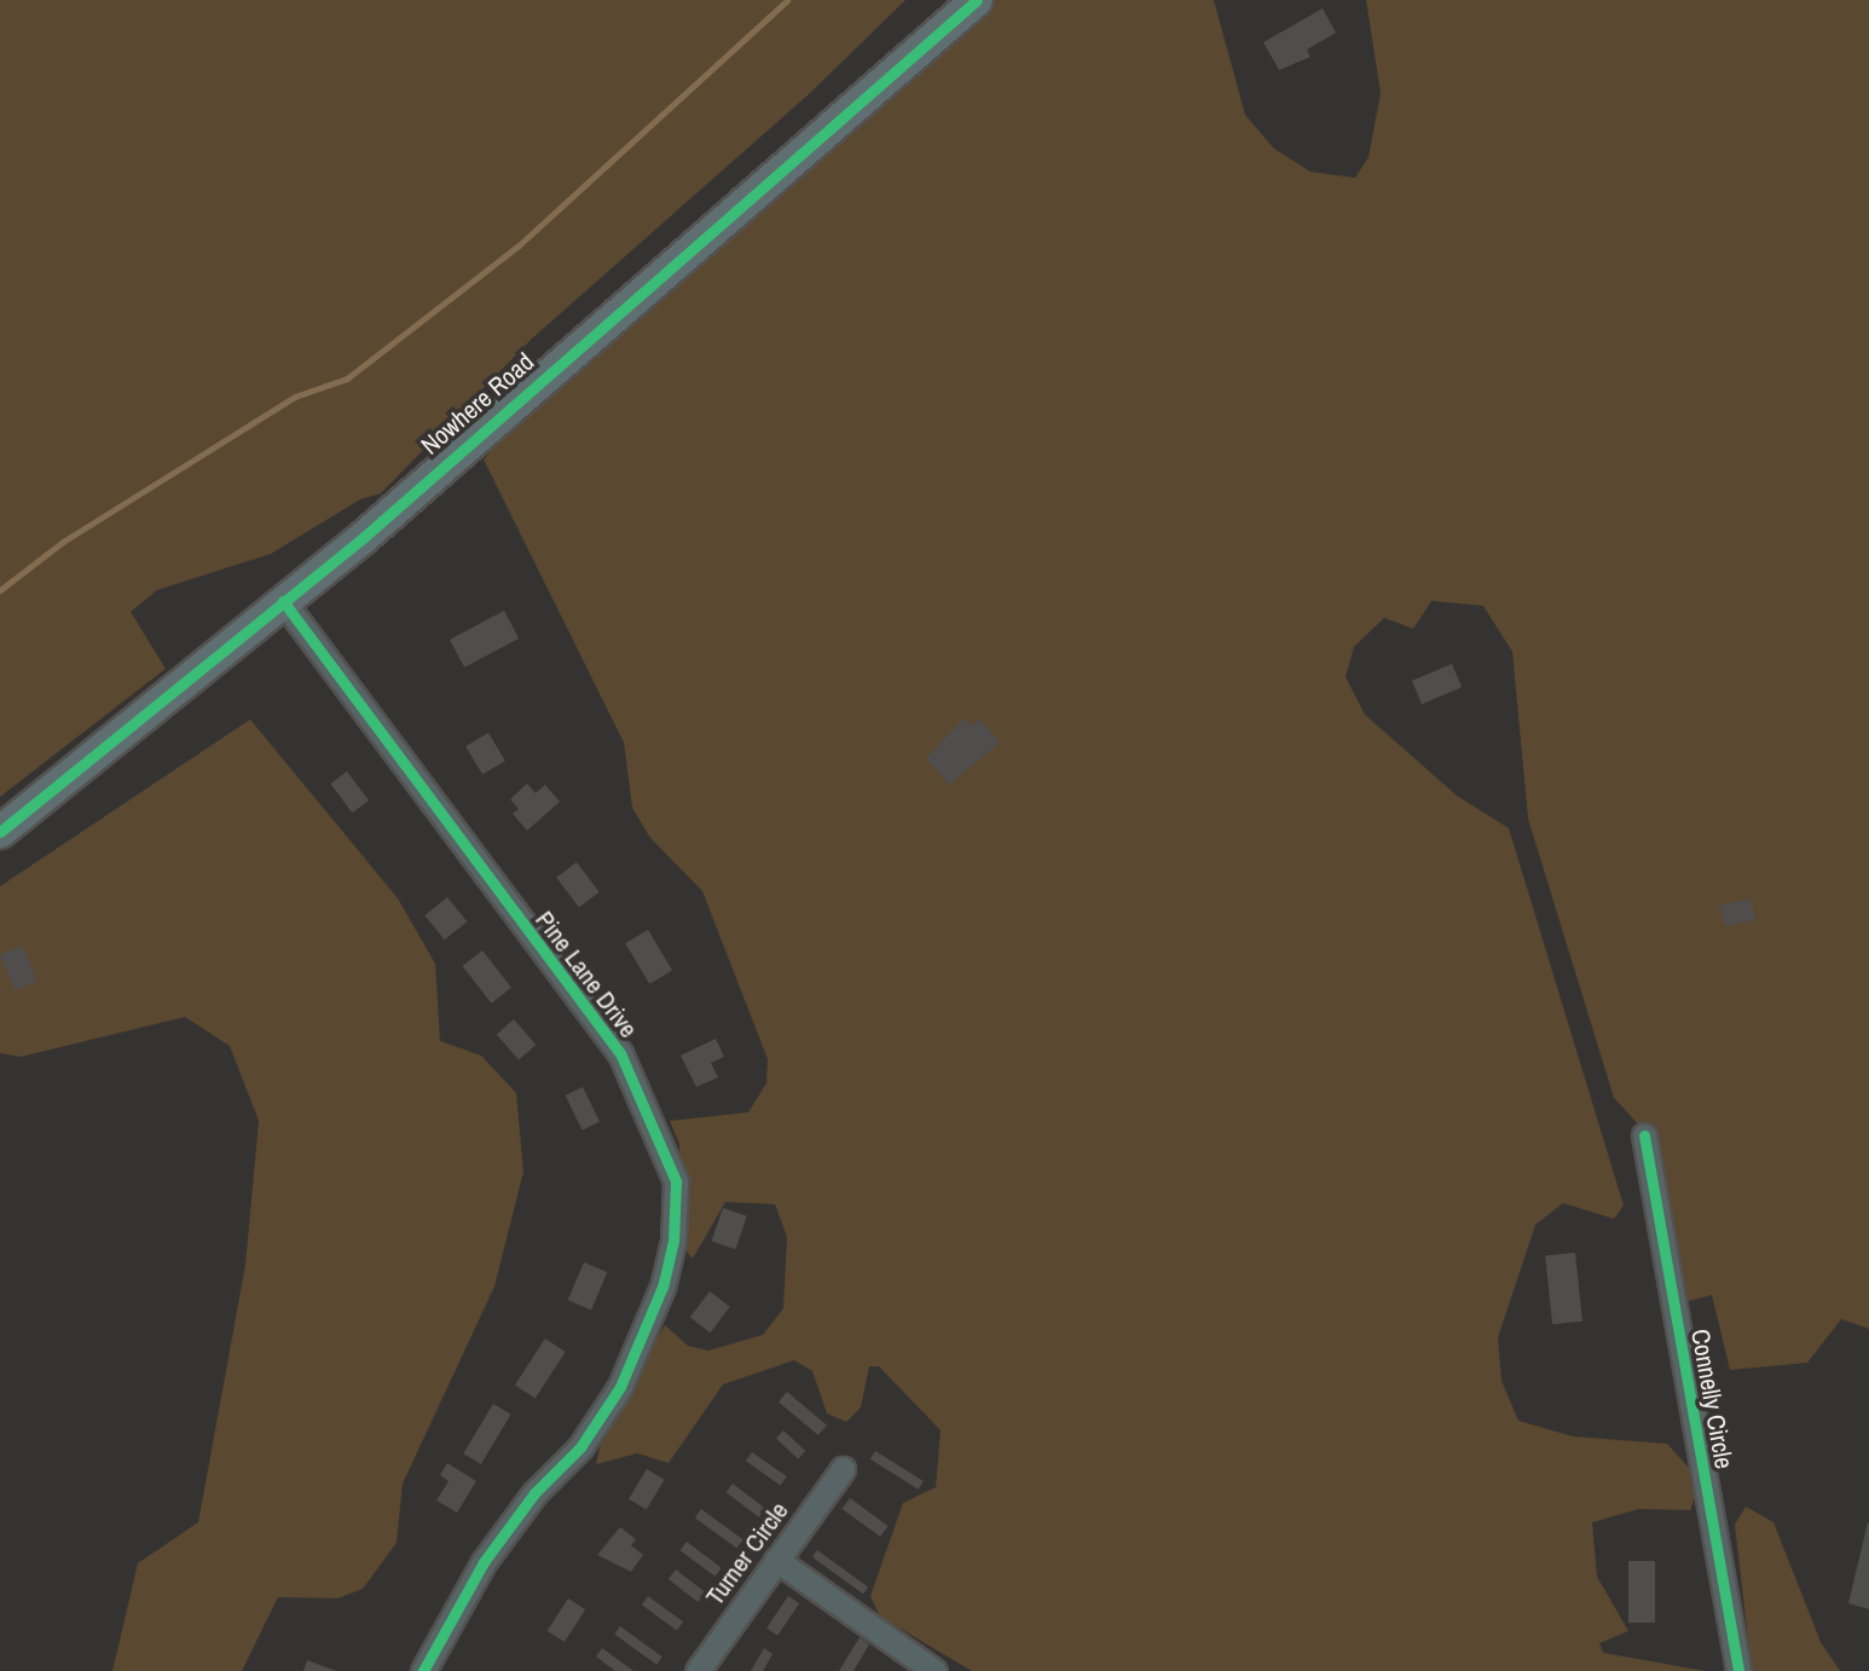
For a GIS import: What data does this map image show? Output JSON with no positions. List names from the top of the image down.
{
  "streets": {
    "street": [
      "Nowhere Road",
      "Pine Lane Drive",
      "Connelly Circle",
      "Turner Circle"
    ]
  },
  "crossings": [
    ["Nowhere Road", "Pine Lane Drive"]
  ]
}
